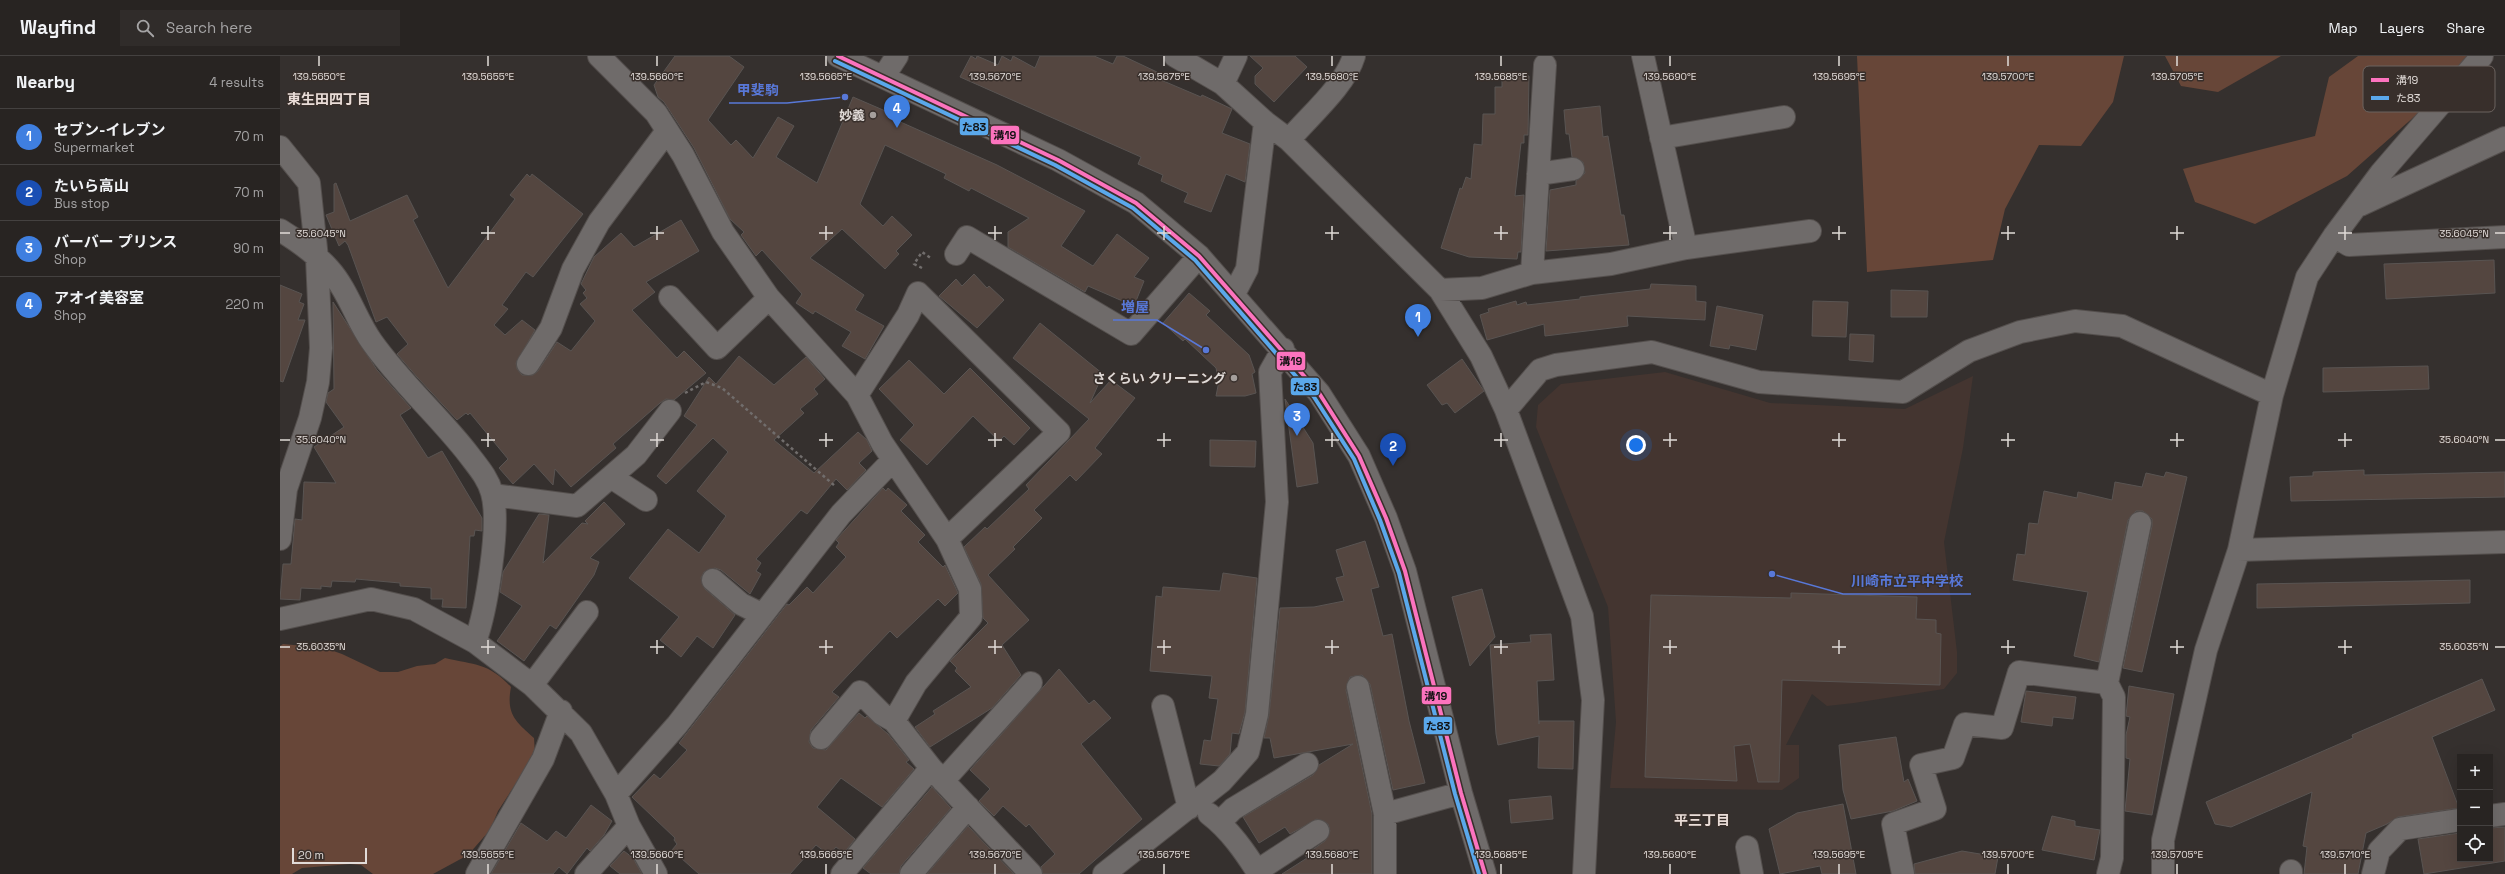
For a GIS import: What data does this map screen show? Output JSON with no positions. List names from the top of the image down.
{
  "districts": ["東生田四丁目", "平三丁目"],
  "places": [
    "甲斐駒",
    "妙義",
    "増屋",
    "さくらい クリーニング",
    "川崎市立平中学校"
  ],
  "lines": ["transit line 溝19", "transit line た83"],
  "legend": ["溝19", "た83"],
  "scale_bar": "20 m",
  "page": {
    "header": "Wayfind",
    "search": "Search here",
    "nav": ["Map", "Layers", "Share"],
    "heading": ["Nearby", "4 results"],
    "pins": [
      "4",
      "1",
      "3",
      "2"
    ],
    "list": [
      {
        "mark": "1",
        "name": "セブン-イレブン",
        "note": "Supermarket",
        "value": "70 m"
      },
      {
        "mark": "2",
        "name": "たいら高山",
        "note": "Bus stop",
        "value": "70 m"
      },
      {
        "mark": "3",
        "name": "バーバー プリンス",
        "note": "Shop",
        "value": "90 m"
      },
      {
        "mark": "4",
        "name": "アオイ美容室",
        "note": "Shop",
        "value": "220 m"
      }
    ],
    "map_buttons": ["+", "−"],
    "scale": "20 m"
  },
  "coordinates": [
    "139.5650°E",
    "139.5655°E",
    "139.5660°E",
    "139.5665°E",
    "139.5670°E",
    "139.5675°E",
    "139.5680°E",
    "139.5685°E",
    "139.5690°E",
    "139.5695°E",
    "139.5700°E",
    "139.5705°E",
    "35.6045°N",
    "35.6040°N",
    "35.6035°N",
    "139.5710°E"
  ]
}
